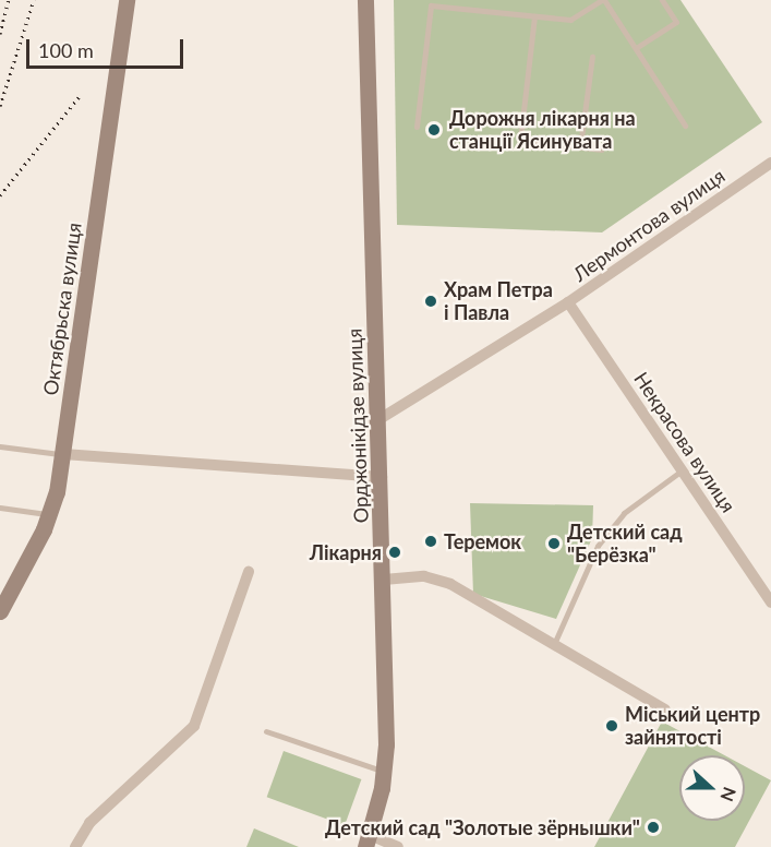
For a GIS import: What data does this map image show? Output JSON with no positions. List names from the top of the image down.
{
  "streets": {
    "main road": ["Октябрьска вулиця", "Орджонікідзе вулиця"],
    "street": ["Лермонтова вулиця", "Некрасова вулиця"]
  },
  "crossings": [
    ["Лермонтова вулиця", "Орджонікідзе вулиця"],
    ["Лермонтова вулиця", "Некрасова вулиця"]
  ],
  "places": [
    "Дорожня лікарня на станції Ясинувата",
    "Храм Петра і Павла",
    "Теремок",
    "Детский сад \"Берёзка\"",
    "Лікарня",
    "Міський центр зайнятості",
    "Детский сад \"Золотые зёрнышки\""
  ],
  "scale_bar": "100 m",
  "north": "right"
}
